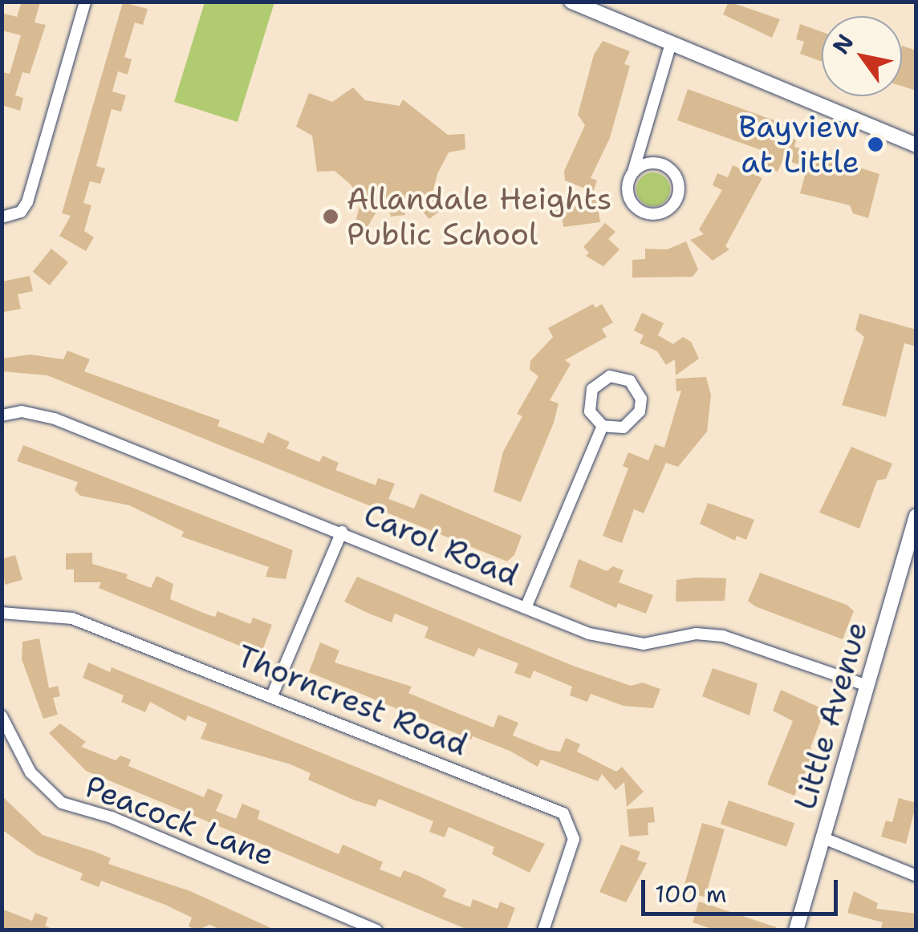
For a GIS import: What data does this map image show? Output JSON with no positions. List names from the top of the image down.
{
  "streets": {
    "street": [
      "Carol Road",
      "Thorncrest Road",
      "Little Avenue",
      "Peacock Lane"
    ]
  },
  "crossings": [
    ["Carol Road", "Little Avenue"]
  ],
  "places": ["Bayview at Little", "Allandale Heights Public School"],
  "scale_bar": "100 m",
  "north": "top left"
}
